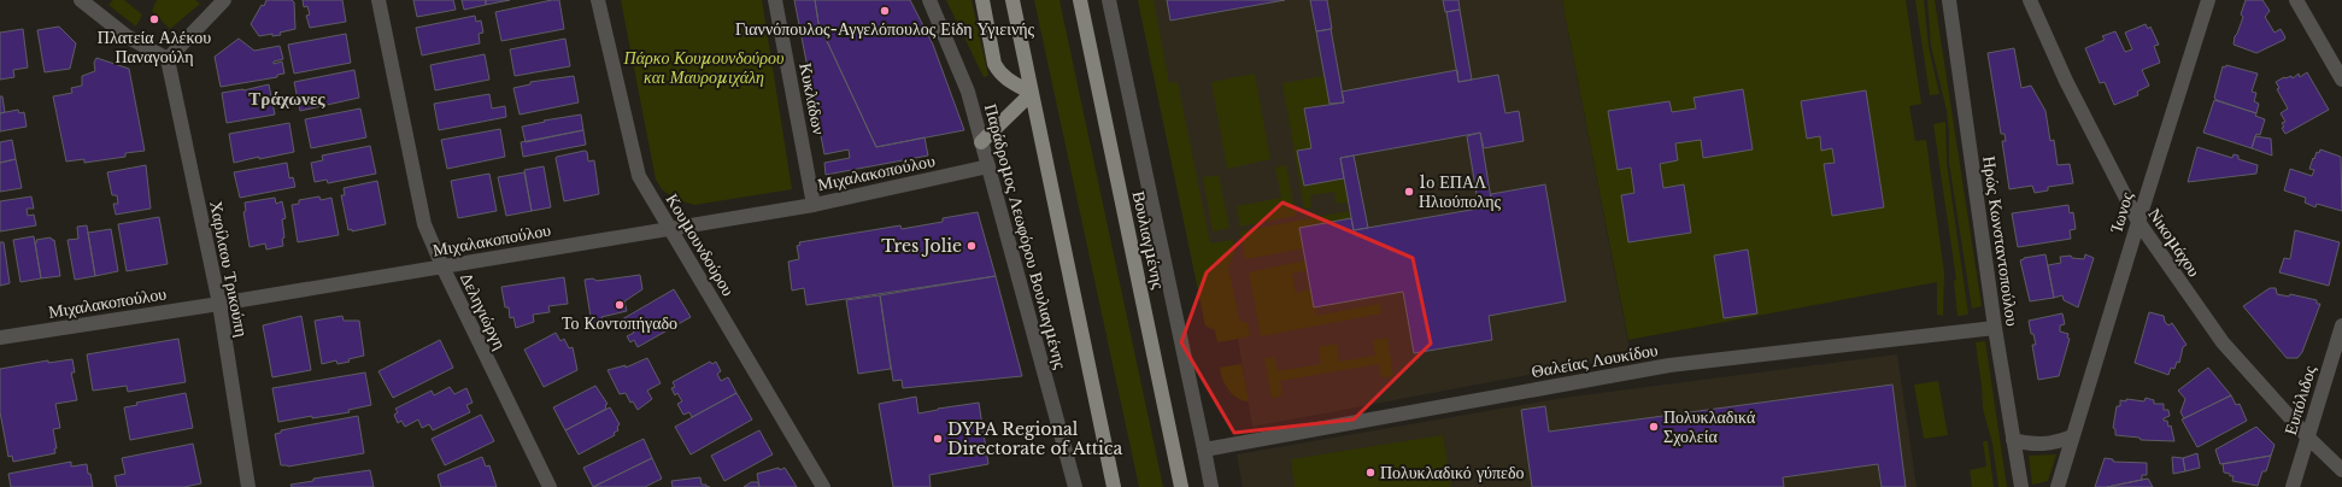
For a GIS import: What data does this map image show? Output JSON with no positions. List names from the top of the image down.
{
  "streets": {
    "main road": ["Βουλιαγμένης"],
    "street": [
      "Κυκλάδων",
      "Μιχαλακοπούλου",
      "Ίωνος",
      "Παράδρομος Λεωφόρου Βουλιαγμένης",
      "Ηρώς Κωνσταντοπούλου",
      "Νικομάχου",
      "Κουμουνδούρου",
      "Χαρίλαου Τρικούπη",
      "Δεληγιώργη",
      "Θαλείας Λουκίδου",
      "Ευπόλιδος"
    ]
  },
  "crossings": [
    ["Κυκλάδων", "Μιχαλακοπούλου"],
    ["Μιχαλακοπούλου", "Παράδρομος Λεωφόρου Βουλιαγμένης"],
    ["Μιχαλακοπούλου", "Κουμουνδούρου"],
    ["Μιχαλακοπούλου", "Χαρίλαου Τρικούπη"],
    ["Μιχαλακοπούλου", "Δεληγιώργη"],
    ["Ίωνος", "Νικομάχου"],
    ["Ηρώς Κωνσταντοπούλου", "Θαλείας Λουκίδου"],
    ["Νικομάχου", "Ευπόλιδος"]
  ],
  "districts": ["Τράχωνες"],
  "parks": ["Πάρκο Κουμουνδούρου και Μαυρομιχάλη"],
  "places": [
    "Γιαννόπουλος-Αγγελόπουλος Είδη Υγιεινής",
    "Πλατεία Αλέκου Παναγούλη",
    "1ο ΕΠΑΛ Ηλιούπολης",
    "Tres Jolie",
    "Το Κοντοπήγαδο",
    "Πολυκλαδικά Σχολεία",
    "DYPA Regional Directorate of Attica",
    "Πολυκλαδικό γύπεδο"
  ]
}
